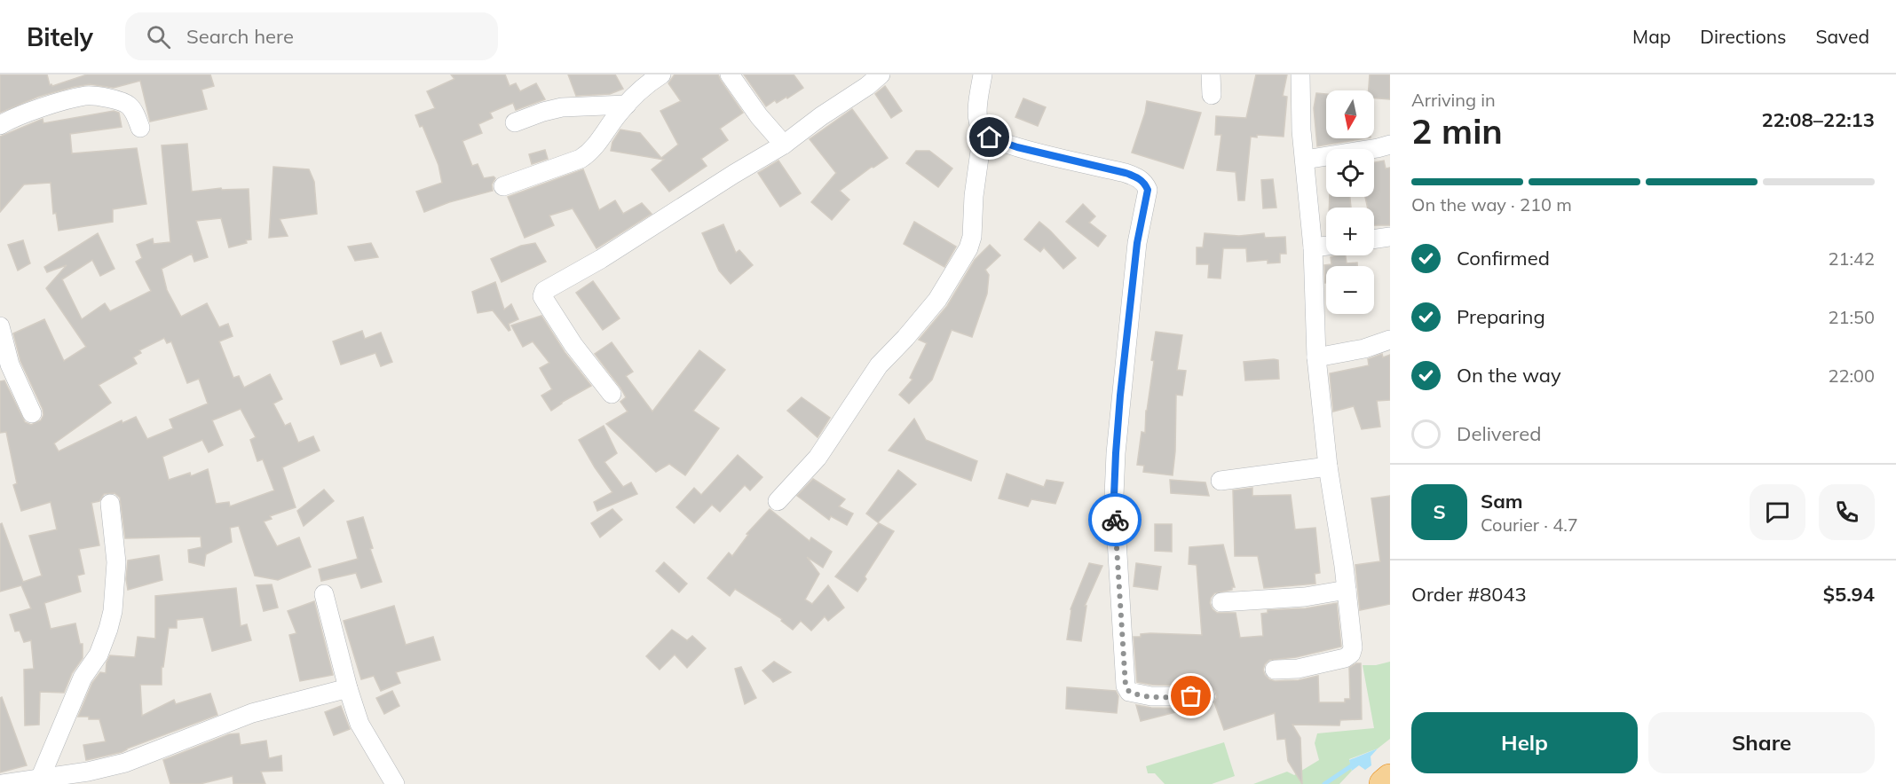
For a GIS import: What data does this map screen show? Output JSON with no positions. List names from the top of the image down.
{
  "north": "bottom",
  "page": {
    "header": "Bitely",
    "search": "Search here",
    "nav": ["Map", "Directions", "Saved"],
    "heading": ["2 min", "Arriving in", "22:08–22:13"],
    "panel": [
      "Sam",
      "Courier · 4.7",
      "Order #8043",
      "$5.94"
    ],
    "map_buttons": ["+", "−"],
    "bar": "On the way · 210 m",
    "list": [
      ["Confirmed", "21:42"],
      ["Preparing", "21:50"],
      ["On the way", "22:00"],
      "Delivered"
    ],
    "round": "S",
    "buttons": ["Help", "Share"]
  }
}
